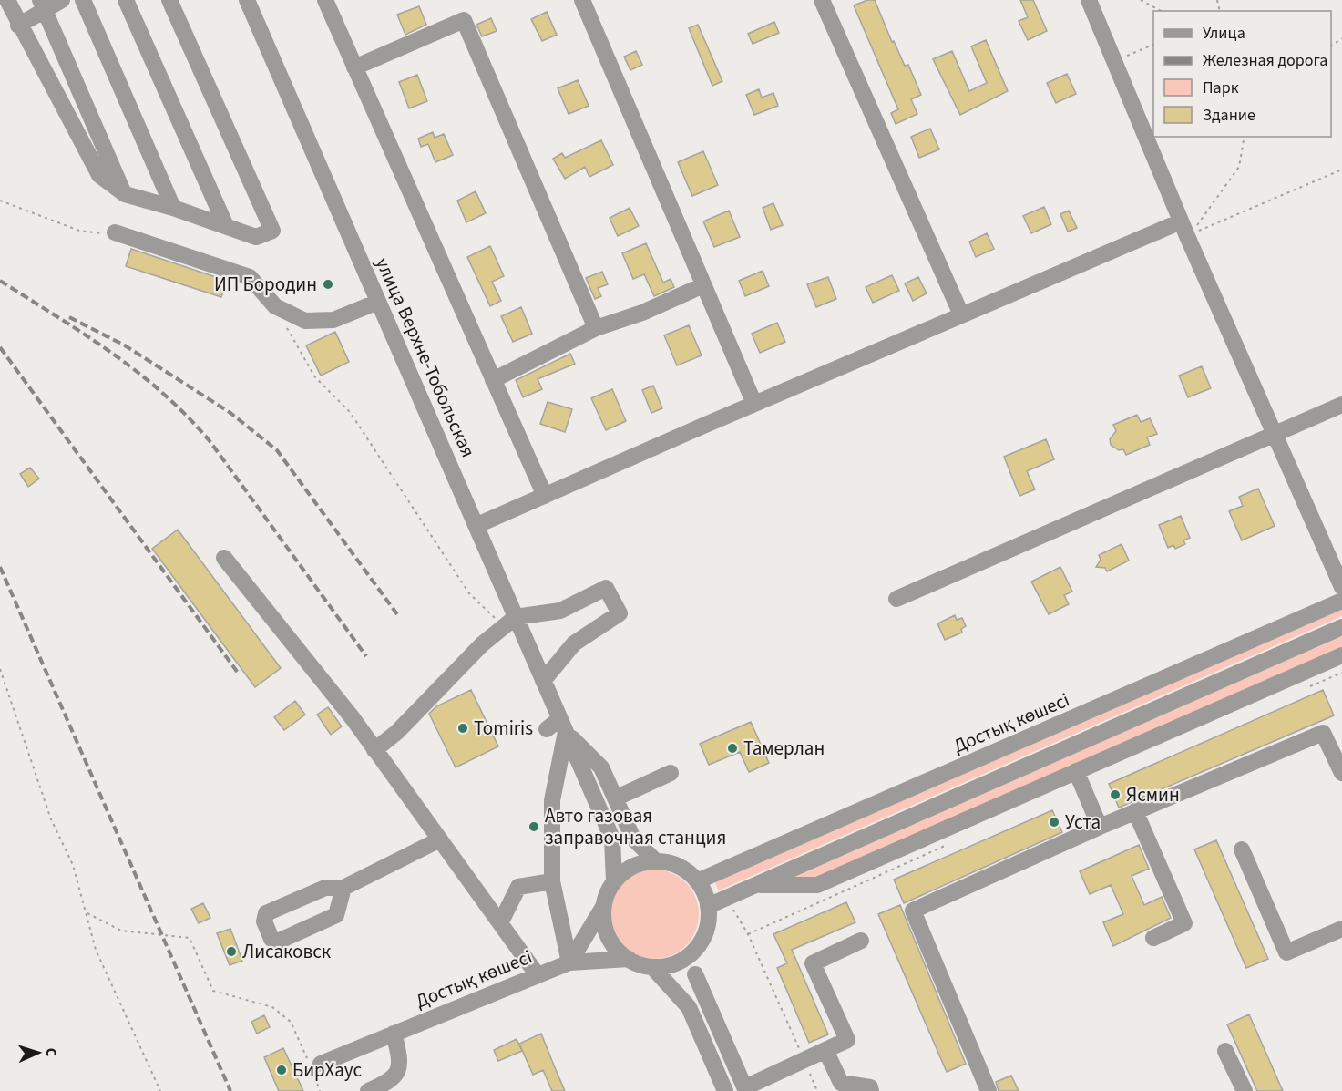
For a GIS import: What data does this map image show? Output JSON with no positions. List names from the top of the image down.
{
  "streets": {
    "street": ["улица Верхне-Тобольская", "Достық көшесі"]
  },
  "crossings": [
    ["улица Верхне-Тобольская", "Достық көшесі"]
  ],
  "places": [
    "ИП Бородин",
    "Tomiris",
    "Тамерлан",
    "Ясмин",
    "Уста",
    "Авто газовая заправочная станция",
    "Лисаковск",
    "БирХаус"
  ],
  "legend": [
    "Улица",
    "Железная дорога",
    "Парк",
    "Здание"
  ],
  "north": "right"
}
